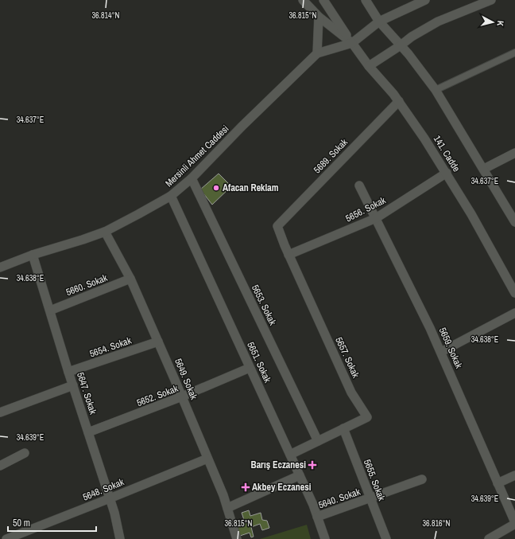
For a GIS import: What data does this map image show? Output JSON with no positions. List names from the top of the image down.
{
  "streets": {
    "street": [
      "141. Cadde",
      "Mersinli Ahmet Caddesi",
      "5689. Sokak",
      "5656. Sokak",
      "5660. Sokak",
      "5653. Sokak",
      "5654. Sokak",
      "5659. Sokak",
      "5657. Sokak",
      "5651. Sokak",
      "5649. Sokak",
      "5647. Sokak",
      "5652. Sokak",
      "5655. Sokak",
      "5648. Sokak",
      "5640. Sokak"
    ]
  },
  "crossings": [
    ["141. Cadde", "Mersinli Ahmet Caddesi"],
    ["141. Cadde", "5689. Sokak"],
    ["141. Cadde", "5656. Sokak"],
    ["Mersinli Ahmet Caddesi", "5653. Sokak"],
    ["Mersinli Ahmet Caddesi", "5651. Sokak"],
    ["Mersinli Ahmet Caddesi", "5649. Sokak"],
    ["Mersinli Ahmet Caddesi", "5647. Sokak"],
    ["5689. Sokak", "5657. Sokak"],
    ["5656. Sokak", "5659. Sokak"],
    ["5656. Sokak", "5657. Sokak"],
    ["5660. Sokak", "5649. Sokak"],
    ["5660. Sokak", "5647. Sokak"],
    ["5653. Sokak", "5657. Sokak"],
    ["5654. Sokak", "5649. Sokak"],
    ["5654. Sokak", "5647. Sokak"],
    ["5657. Sokak", "5651. Sokak"],
    ["5657. Sokak", "5655. Sokak"],
    ["5651. Sokak", "5652. Sokak"],
    ["5651. Sokak", "5640. Sokak"],
    ["5649. Sokak", "5652. Sokak"],
    ["5649. Sokak", "5648. Sokak"],
    ["5647. Sokak", "5652. Sokak"],
    ["5647. Sokak", "5648. Sokak"],
    ["5655. Sokak", "5640. Sokak"]
  ],
  "places": {
    "other": ["Afacan Reklam"],
    "health": ["Barış Eczanesi", "Akbey Eczanesi"]
  },
  "scale_bar": "50 m",
  "north": "right",
  "coordinates": [
    "36.814°N",
    "36.815°N",
    "34.637°E",
    "34.638°E",
    "34.639°E",
    "36.816°N"
  ]
}
